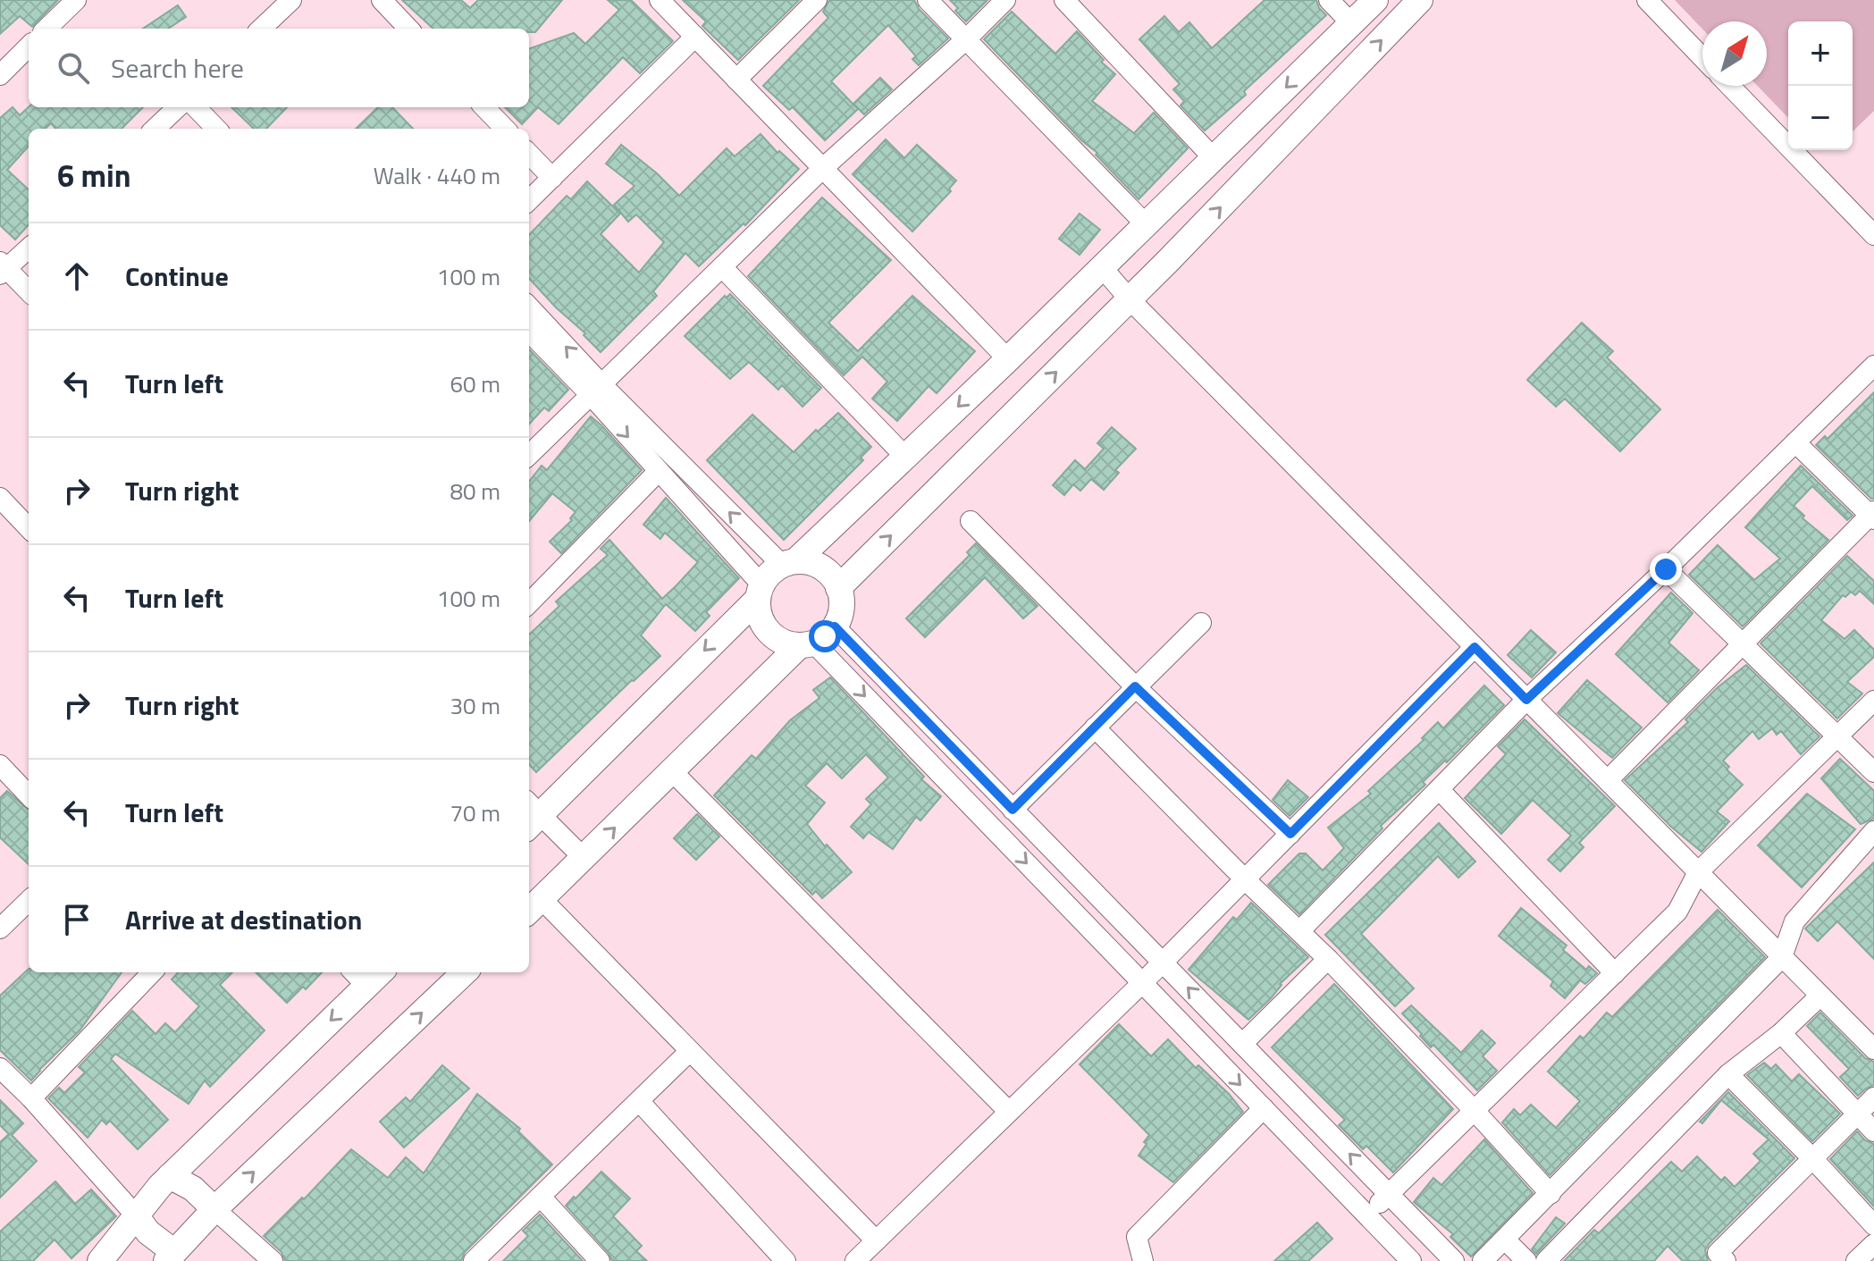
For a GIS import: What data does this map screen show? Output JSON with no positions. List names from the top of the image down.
{
  "north": "top right",
  "page": {
    "map_buttons": ["+", "−"],
    "search": "Search here",
    "heading": ["6 min", "Walk · 440 m"],
    "list": [
      ["Continue", "100 m"],
      ["Turn left", "60 m"],
      ["Turn right", "80 m"],
      ["Turn left", "100 m"],
      ["Turn right", "30 m"],
      ["Turn left", "70 m"],
      "Arrive at destination"
    ]
  }
}
